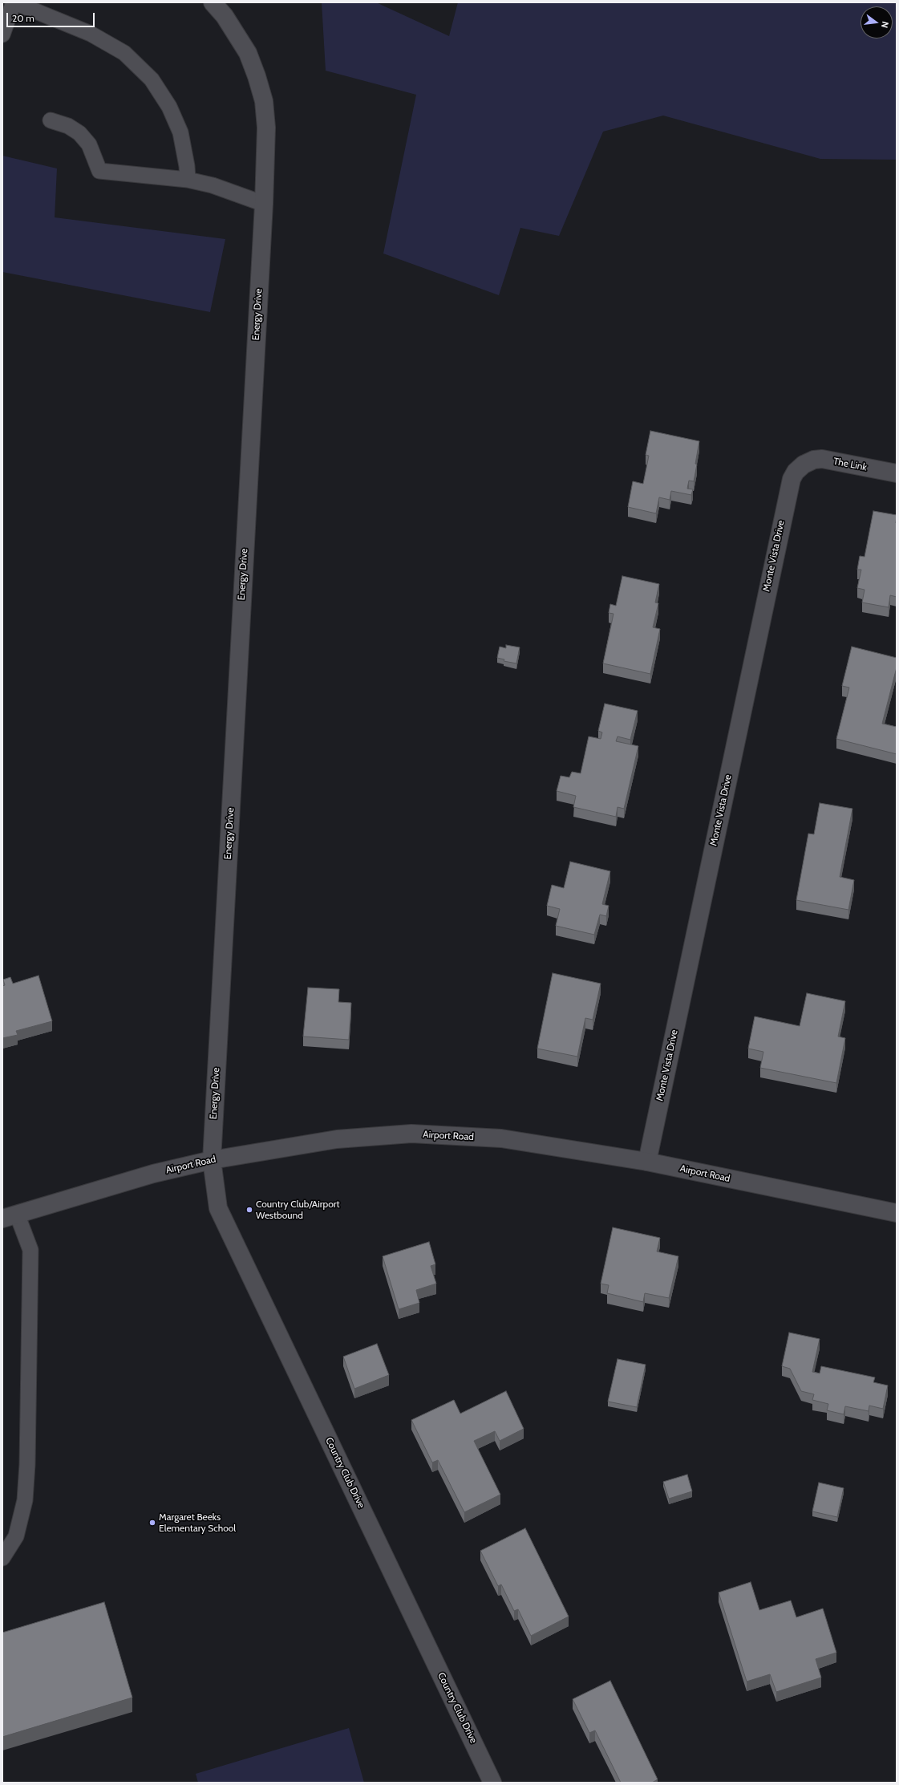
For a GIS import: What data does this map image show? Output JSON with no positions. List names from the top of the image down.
{
  "streets": {
    "street": [
      "Energy Drive",
      "The Link",
      "Monte Vista Drive",
      "Airport Road",
      "Country Club Drive"
    ]
  },
  "crossings": [
    ["Energy Drive", "Airport Road"],
    ["Energy Drive", "Country Club Drive"],
    ["The Link", "Monte Vista Drive"],
    ["Monte Vista Drive", "Airport Road"],
    ["Airport Road", "Country Club Drive"]
  ],
  "places": ["Country Club/Airport Westbound", "Margaret Beeks Elementary School"],
  "scale_bar": "20 m",
  "north": "right"
}
